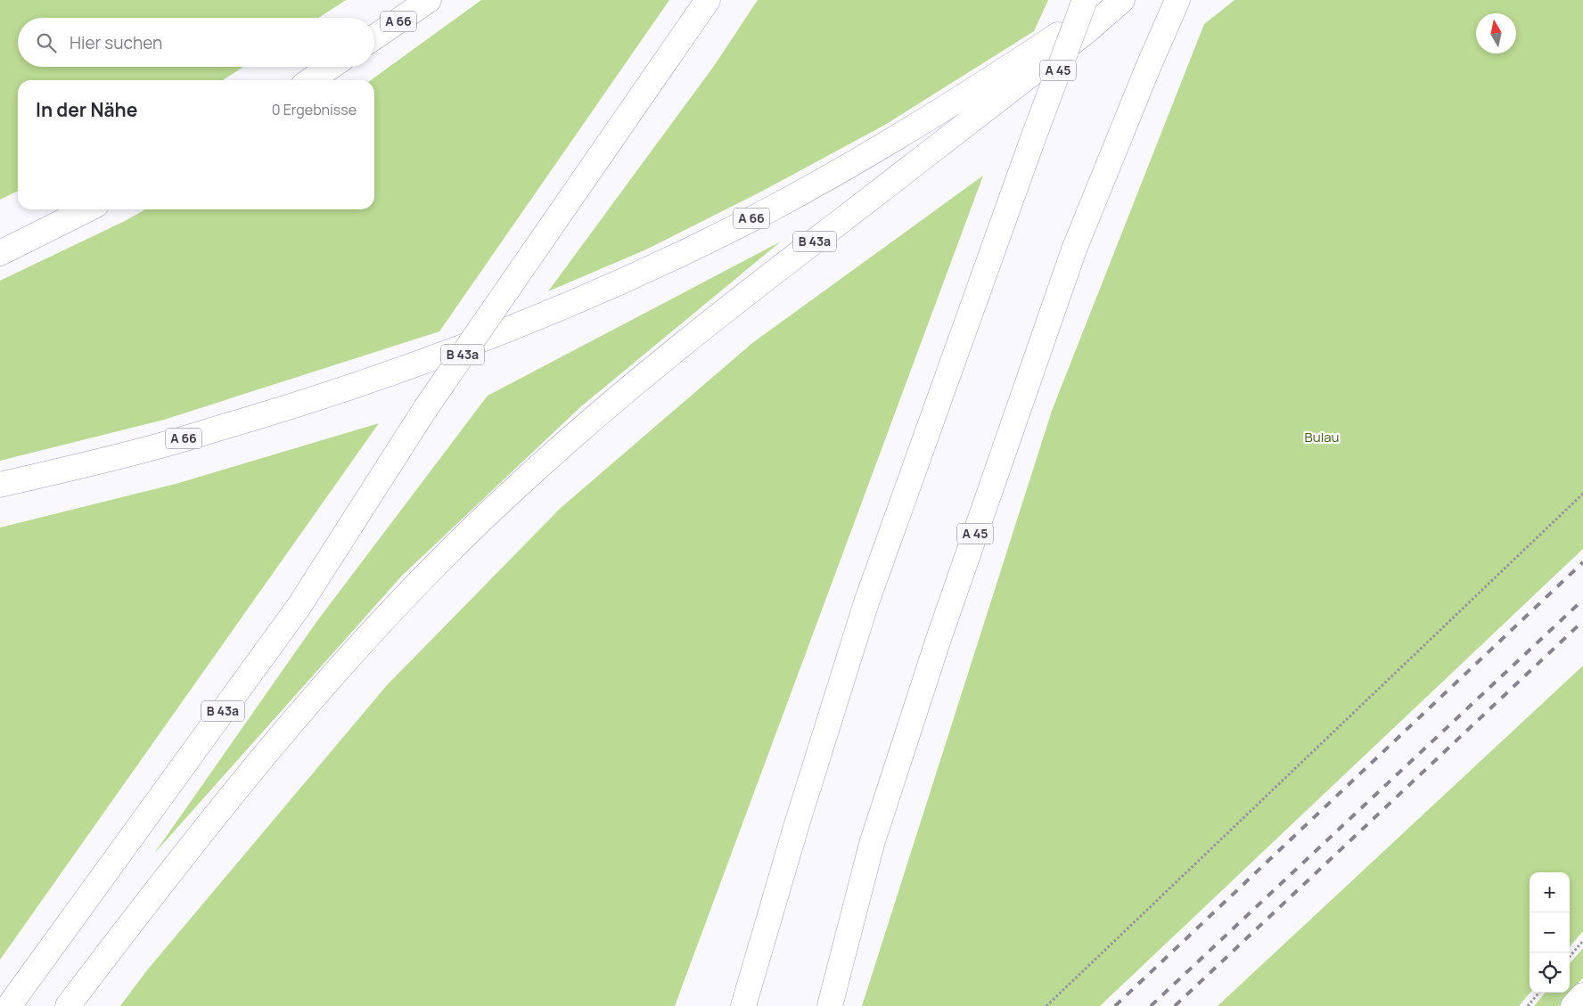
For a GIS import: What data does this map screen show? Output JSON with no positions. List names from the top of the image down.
{
  "streets": {
    "main road": ["A 66", "A 45", "B 43a"]
  },
  "parks": ["Bulau"],
  "north": "top",
  "page": {
    "search": "Hier suchen",
    "heading": ["In der Nähe", "0 Ergebnisse"],
    "map_buttons": ["+", "−"]
  }
}
